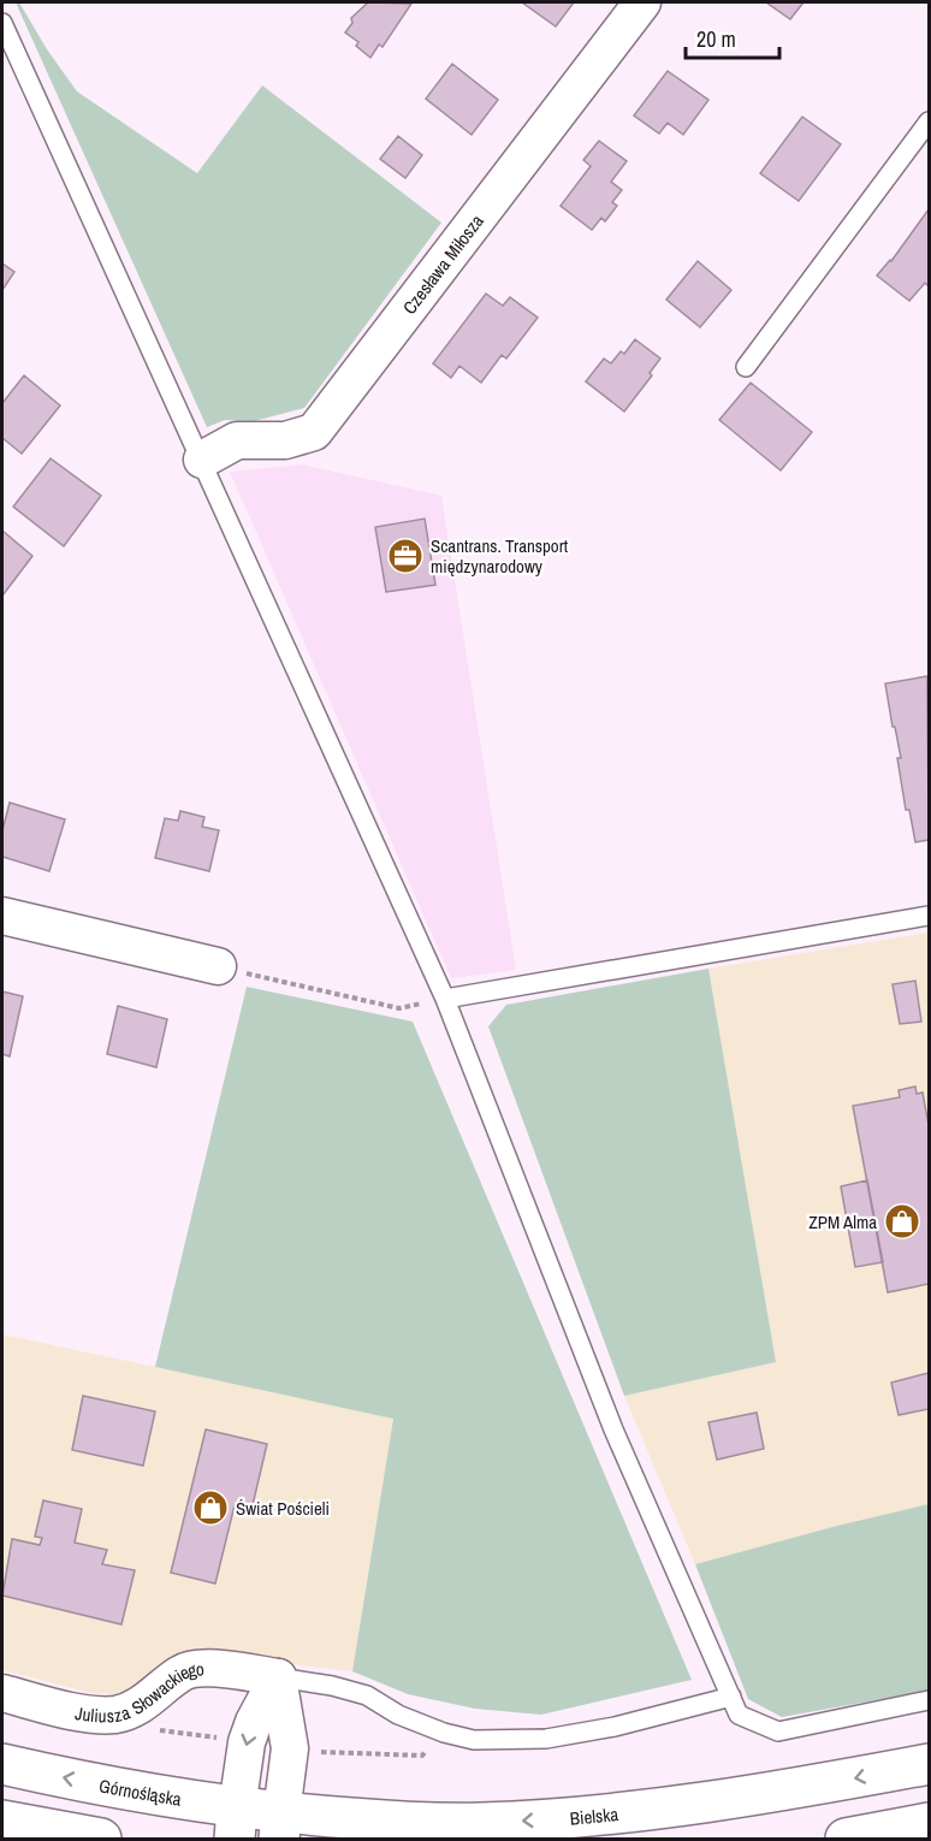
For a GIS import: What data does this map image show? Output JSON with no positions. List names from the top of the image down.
{
  "streets": {
    "main road": ["Górnośląska", "Bielska"],
    "street": ["Czesława Miłosza", "Juliusza Słowackiego"]
  },
  "crossings": [
    ["Górnośląska", "Bielska"]
  ],
  "one_way": ["Bielska"],
  "places": {
    "office": ["Scantrans. Transport międzynarodowy"],
    "shop": ["ZPM Alma", "Świat Pościeli"]
  },
  "scale_bar": "20 m"
}
